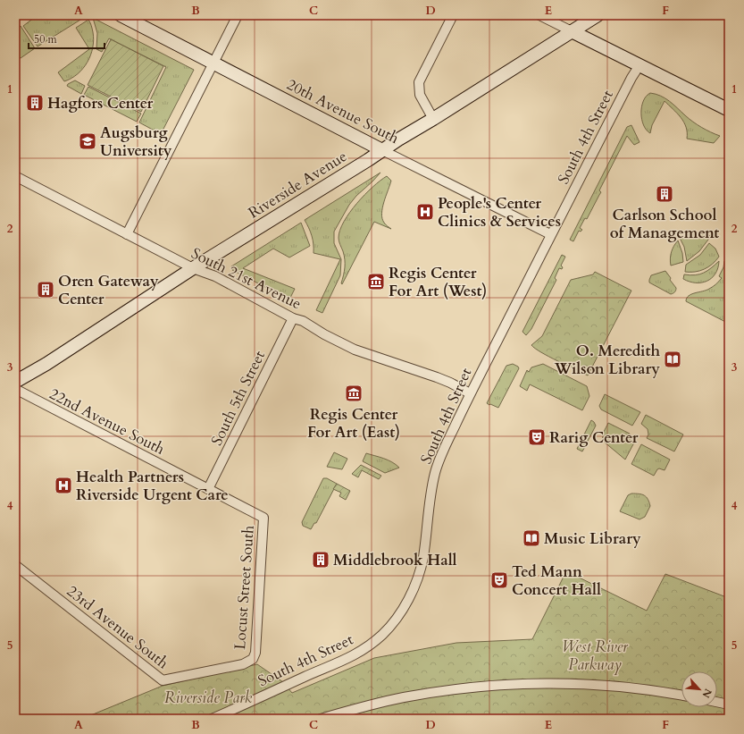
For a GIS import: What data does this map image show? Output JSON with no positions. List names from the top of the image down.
{
  "streets": {
    "street": [
      "20th Avenue South",
      "South 4th Street",
      "Riverside Avenue",
      "South 21st Avenue",
      "South 5th Street",
      "22nd Avenue South",
      "Locust Street South",
      "23rd Avenue South"
    ]
  },
  "crossings": [
    ["20th Avenue South", "South 4th Street"],
    ["20th Avenue South", "Riverside Avenue"],
    ["South 4th Street", "South 21st Avenue"],
    ["Riverside Avenue", "South 21st Avenue"],
    ["South 21st Avenue", "South 5th Street"],
    ["South 5th Street", "22nd Avenue South"],
    ["22nd Avenue South", "Locust Street South"],
    ["Locust Street South", "23rd Avenue South"]
  ],
  "parks": ["West River Parkway", "Riverside Park"],
  "places": {
    "building": [
      "Hagfors Center",
      "Carlson School of Management",
      "Oren Gateway Center",
      "Middlebrook Hall"
    ],
    "school or university": ["Augsburg University"],
    "hospital": ["People's Center Clinics & Services", "Health Partners Riverside Urgent Care"],
    "museum": ["Regis Center For Art (West)", "Regis Center For Art (East)"],
    "library": ["O. Meredith Wilson Library", "Music Library"],
    "theatre": ["Rarig Center", "Ted Mann Concert Hall"]
  },
  "scale_bar": "50 m",
  "north": "bottom right",
  "grid": {
    "columns": [
      "A",
      "B",
      "C",
      "D",
      "E",
      "F"
    ],
    "rows": [
      "1",
      "2",
      "3",
      "4",
      "5"
    ]
  }
}
